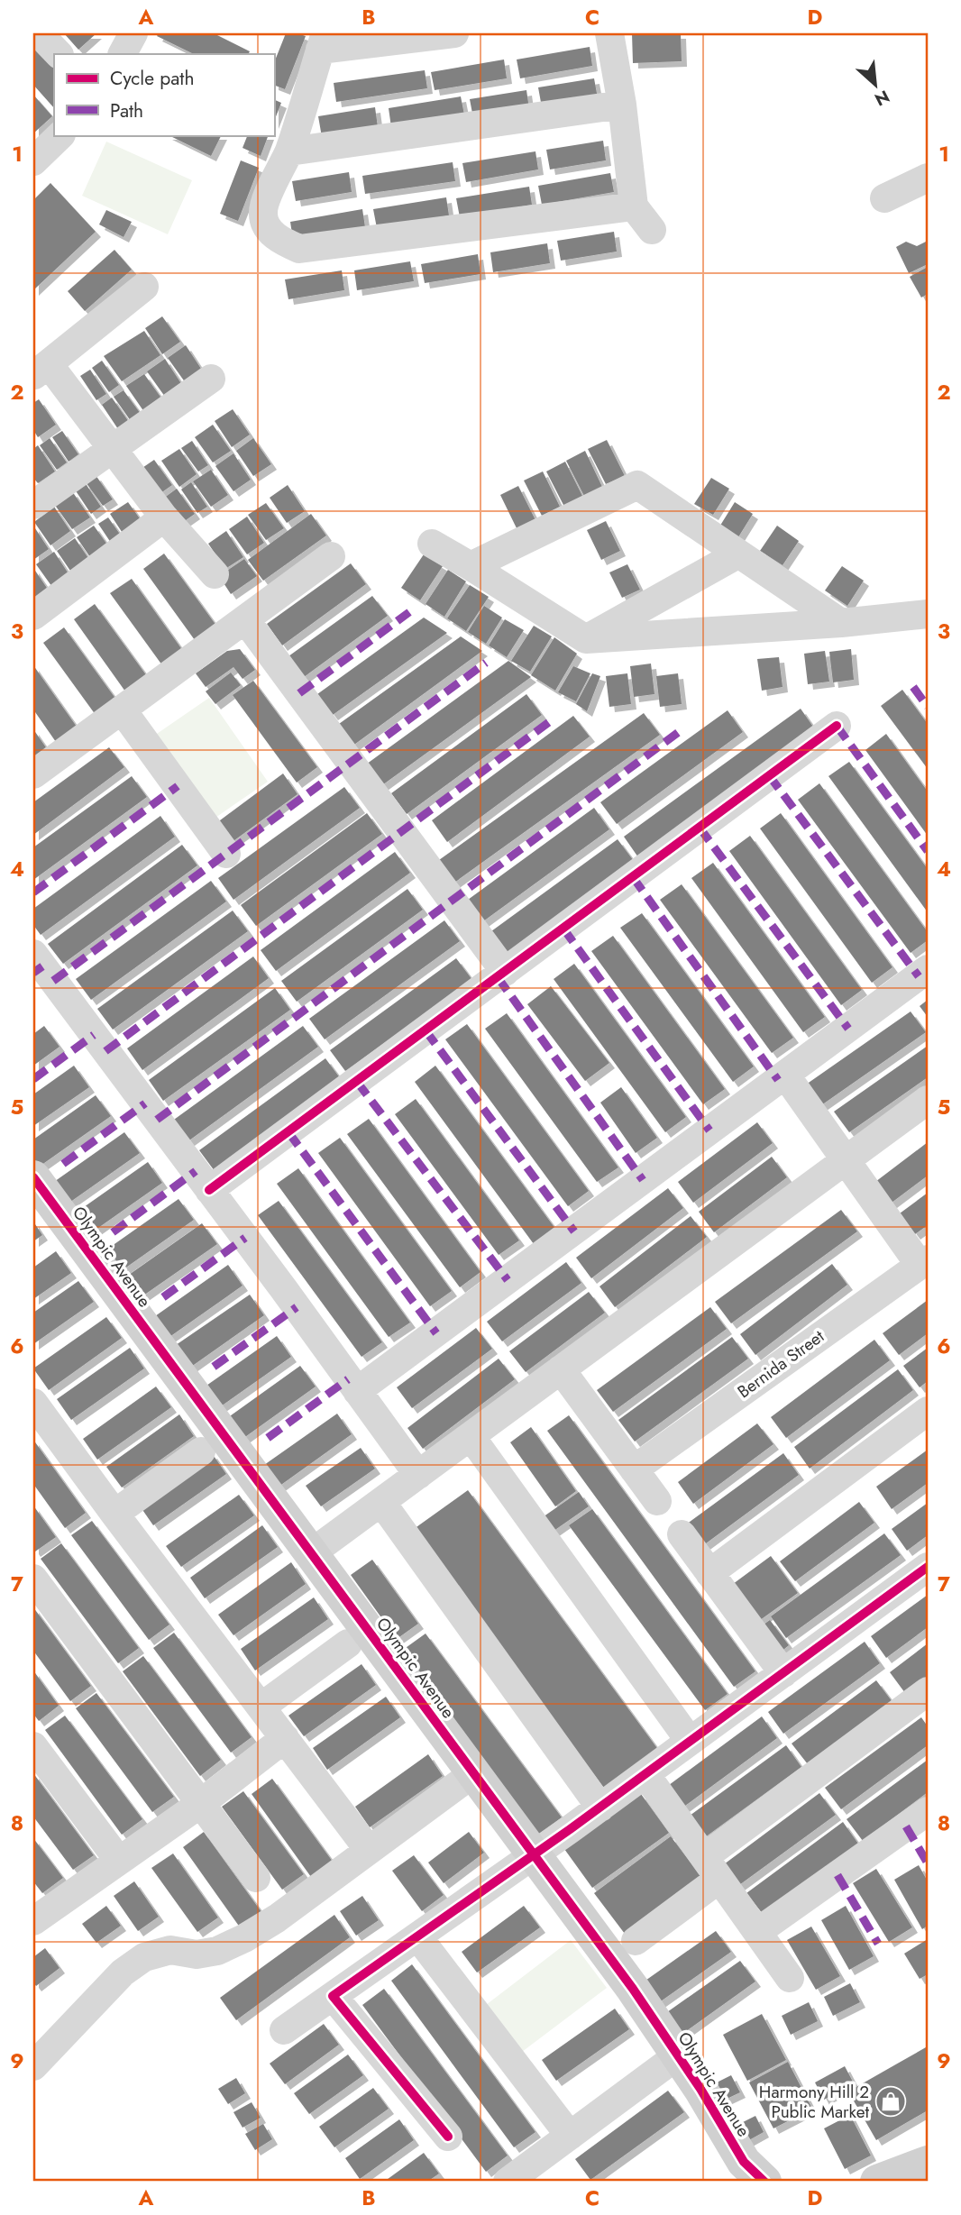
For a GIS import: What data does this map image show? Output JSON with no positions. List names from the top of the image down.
{
  "streets": {
    "street": ["Olympic Avenue", "Bernida Street"]
  },
  "places": {
    "shop": ["Harmony Hill 2 Public Market"]
  },
  "legend": ["Cycle path", "Path"],
  "north": "bottom right",
  "grid": {
    "columns": [
      "A",
      "B",
      "C",
      "D"
    ],
    "rows": [
      "1",
      "2",
      "3",
      "4",
      "5",
      "6",
      "7",
      "8",
      "9"
    ]
  }
}
